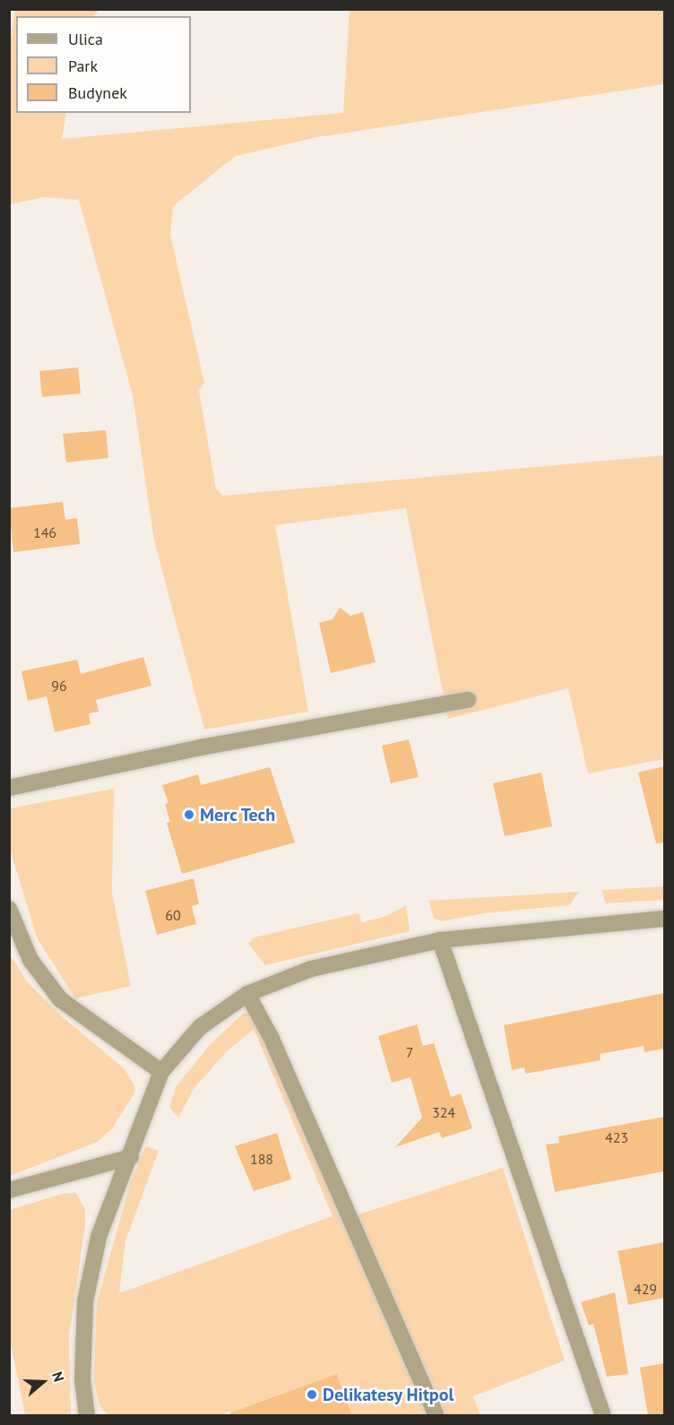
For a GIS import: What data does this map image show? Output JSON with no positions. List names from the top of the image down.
{
  "places": ["Merc Tech", "Delikatesy Hitpol"],
  "house_numbers": [
    "146",
    "96",
    "60",
    "7",
    "324",
    "423",
    "188",
    "429"
  ],
  "legend": ["Ulica", "Park", "Budynek"],
  "north": "right"
}
